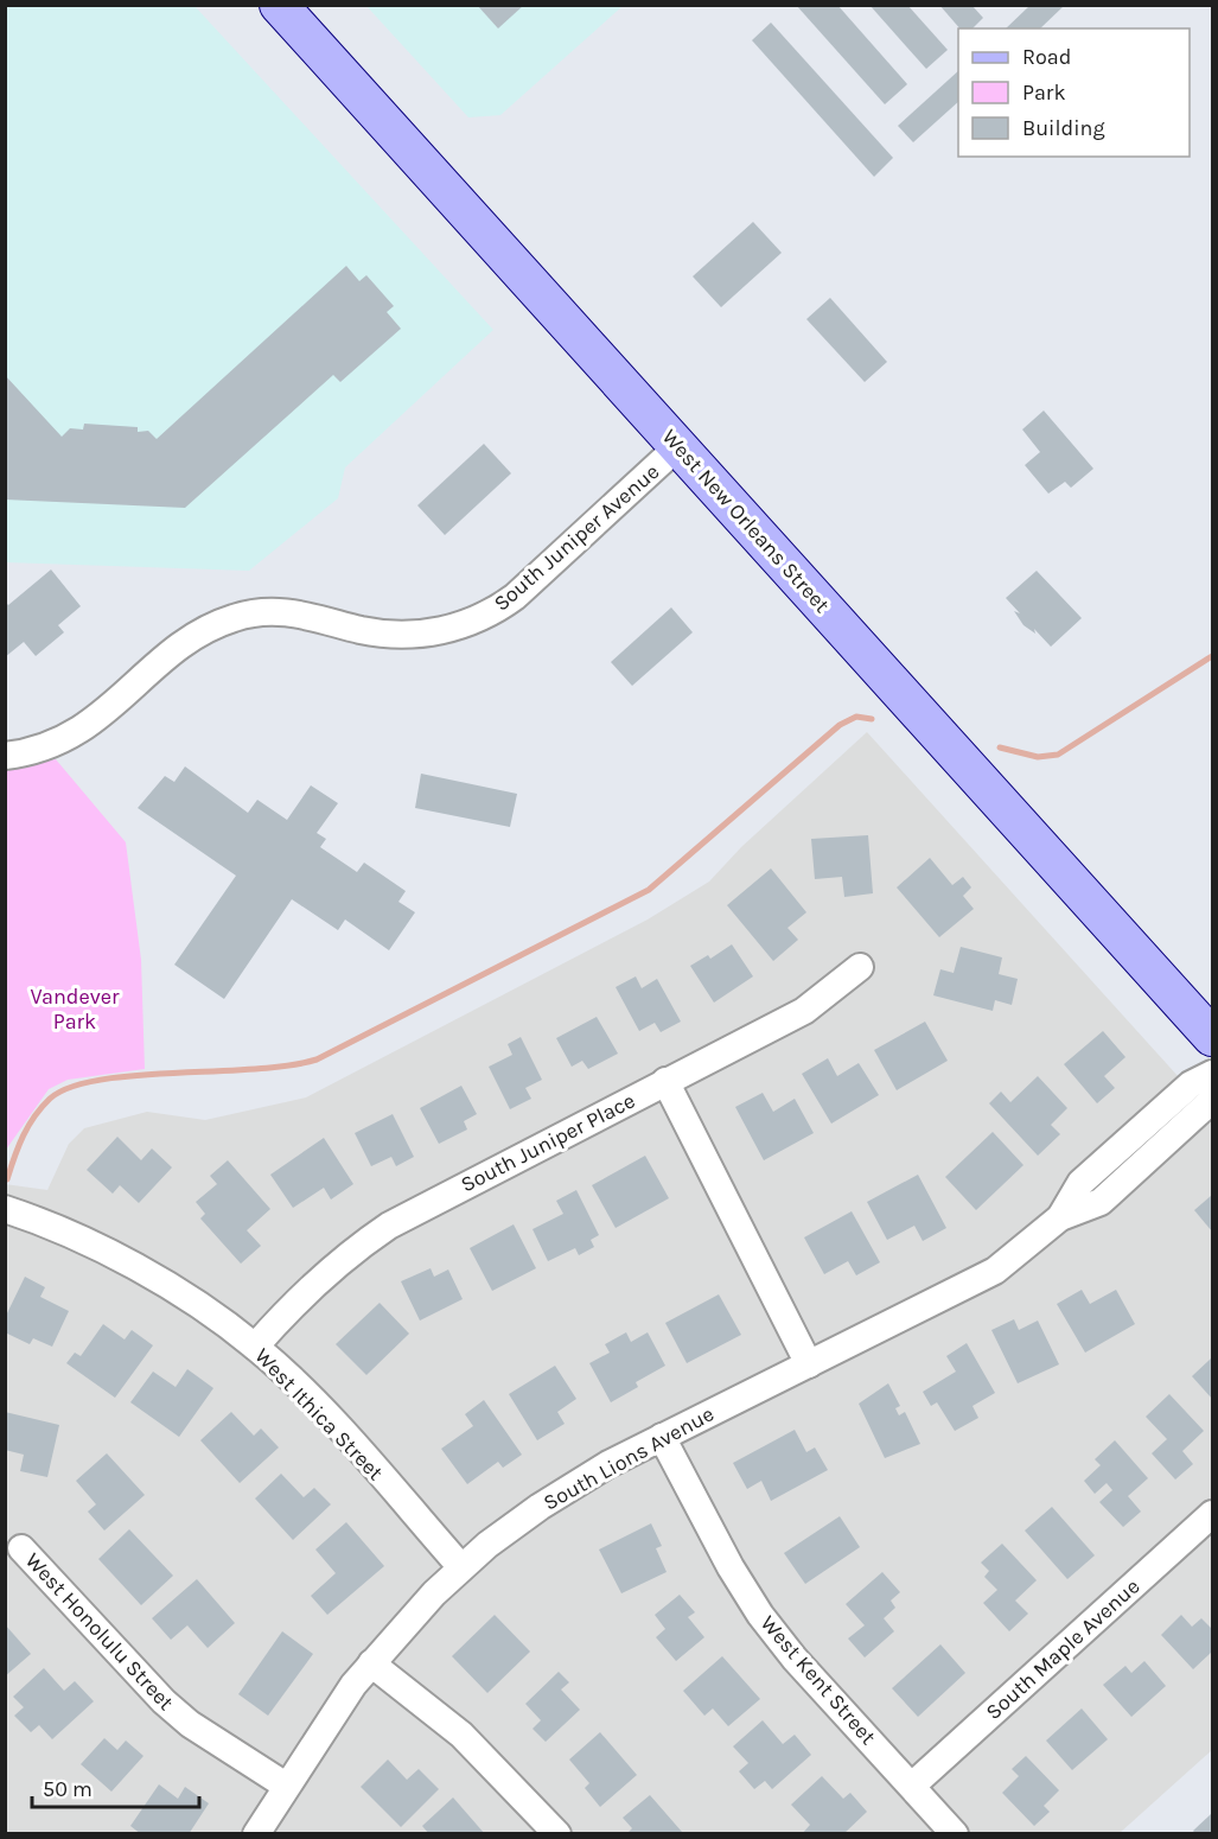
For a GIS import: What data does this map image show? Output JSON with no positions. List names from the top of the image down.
{
  "streets": {
    "main road": ["West New Orleans Street"],
    "street": [
      "South Juniper Avenue",
      "South Juniper Place",
      "West Ithica Street",
      "South Lions Avenue",
      "West Honolulu Street",
      "South Maple Avenue",
      "West Kent Street"
    ]
  },
  "crossings": [
    ["West New Orleans Street", "South Juniper Avenue"],
    ["South Juniper Place", "West Ithica Street"],
    ["West Ithica Street", "South Lions Avenue"],
    ["South Lions Avenue", "West Honolulu Street"],
    ["South Lions Avenue", "West Kent Street"],
    ["South Maple Avenue", "West Kent Street"]
  ],
  "parks": ["Vandever Park"],
  "legend": ["Road", "Park", "Building"],
  "scale_bar": "50 m"
}
